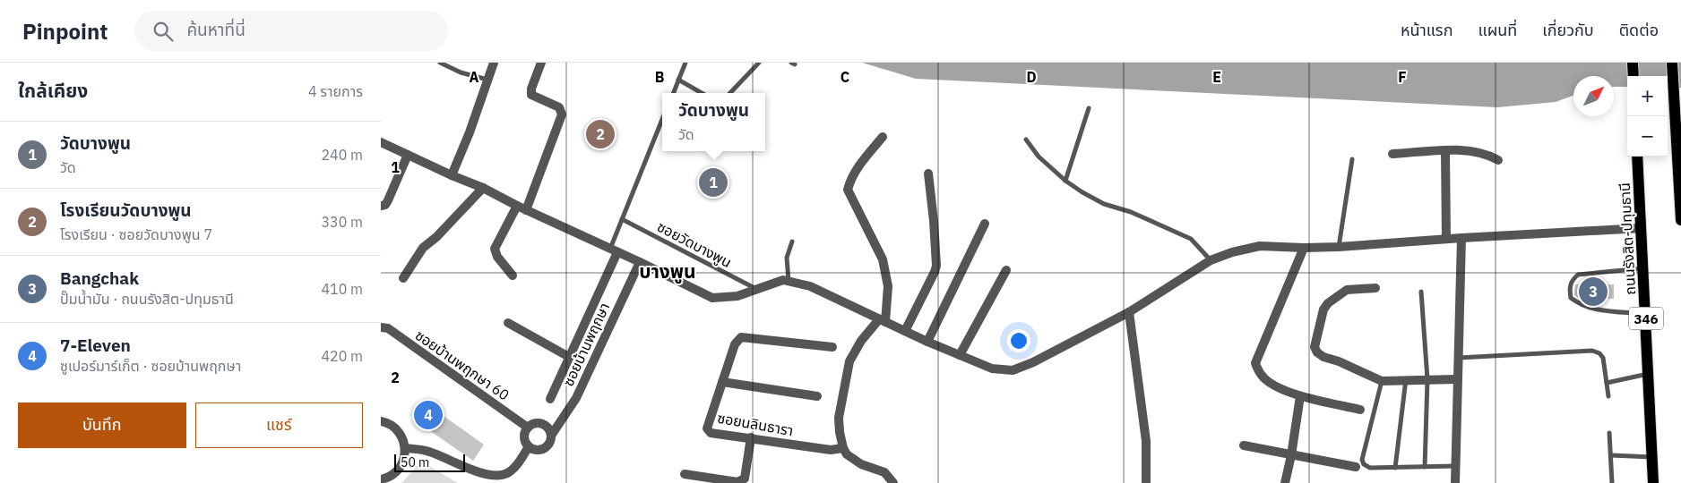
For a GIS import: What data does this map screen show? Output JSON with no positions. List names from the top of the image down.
{
  "streets": {
    "main road": ["ถนนรังสิต-ปทุมธานี", "346"],
    "street": ["ซอยบ้านพฤกษา", "ซอยบ้านพฤกษา 60", "ซอยนลินธารา"],
    "lane": ["ซอยวัดบางพูน"]
  },
  "crossings": [
    ["ซอยบ้านพฤกษา", "ซอยบ้านพฤกษา 60"]
  ],
  "districts": ["บางพูน"],
  "scale_bar": "50 m",
  "north": "top right",
  "page": {
    "header": "Pinpoint",
    "search": "ค้นหาที่นี่",
    "nav": [
      "หน้าแรก",
      "แผนที่",
      "เกี่ยวกับ",
      "ติดต่อ"
    ],
    "heading": ["ใกล้เคียง", "4 รายการ"],
    "map_buttons": ["+", "−"],
    "popup": ["วัดบางพูน", "วัด"],
    "pins": [
      "2",
      "1",
      "3",
      "4"
    ],
    "list": [
      {
        "mark": "1",
        "name": "วัดบางพูน",
        "note": "วัด",
        "value": "240 m"
      },
      {
        "mark": "2",
        "name": "โรงเรียนวัดบางพูน",
        "note": "โรงเรียน · ซอยวัดบางพูน 7",
        "value": "330 m"
      },
      {
        "mark": "3",
        "name": "Bangchak",
        "note": "ปั๊มน้ำมัน · ถนนรังสิต-ปทุมธานี",
        "value": "410 m"
      },
      {
        "mark": "4",
        "name": "7-Eleven",
        "note": "ซูเปอร์มาร์เก็ต · ซอยบ้านพฤกษา",
        "value": "420 m"
      }
    ],
    "buttons": ["บันทึก", "แชร์"],
    "scale": "50 m"
  },
  "grid": {
    "columns": [
      "A",
      "B",
      "C",
      "D",
      "E",
      "F"
    ],
    "rows": ["1", "2"]
  }
}
